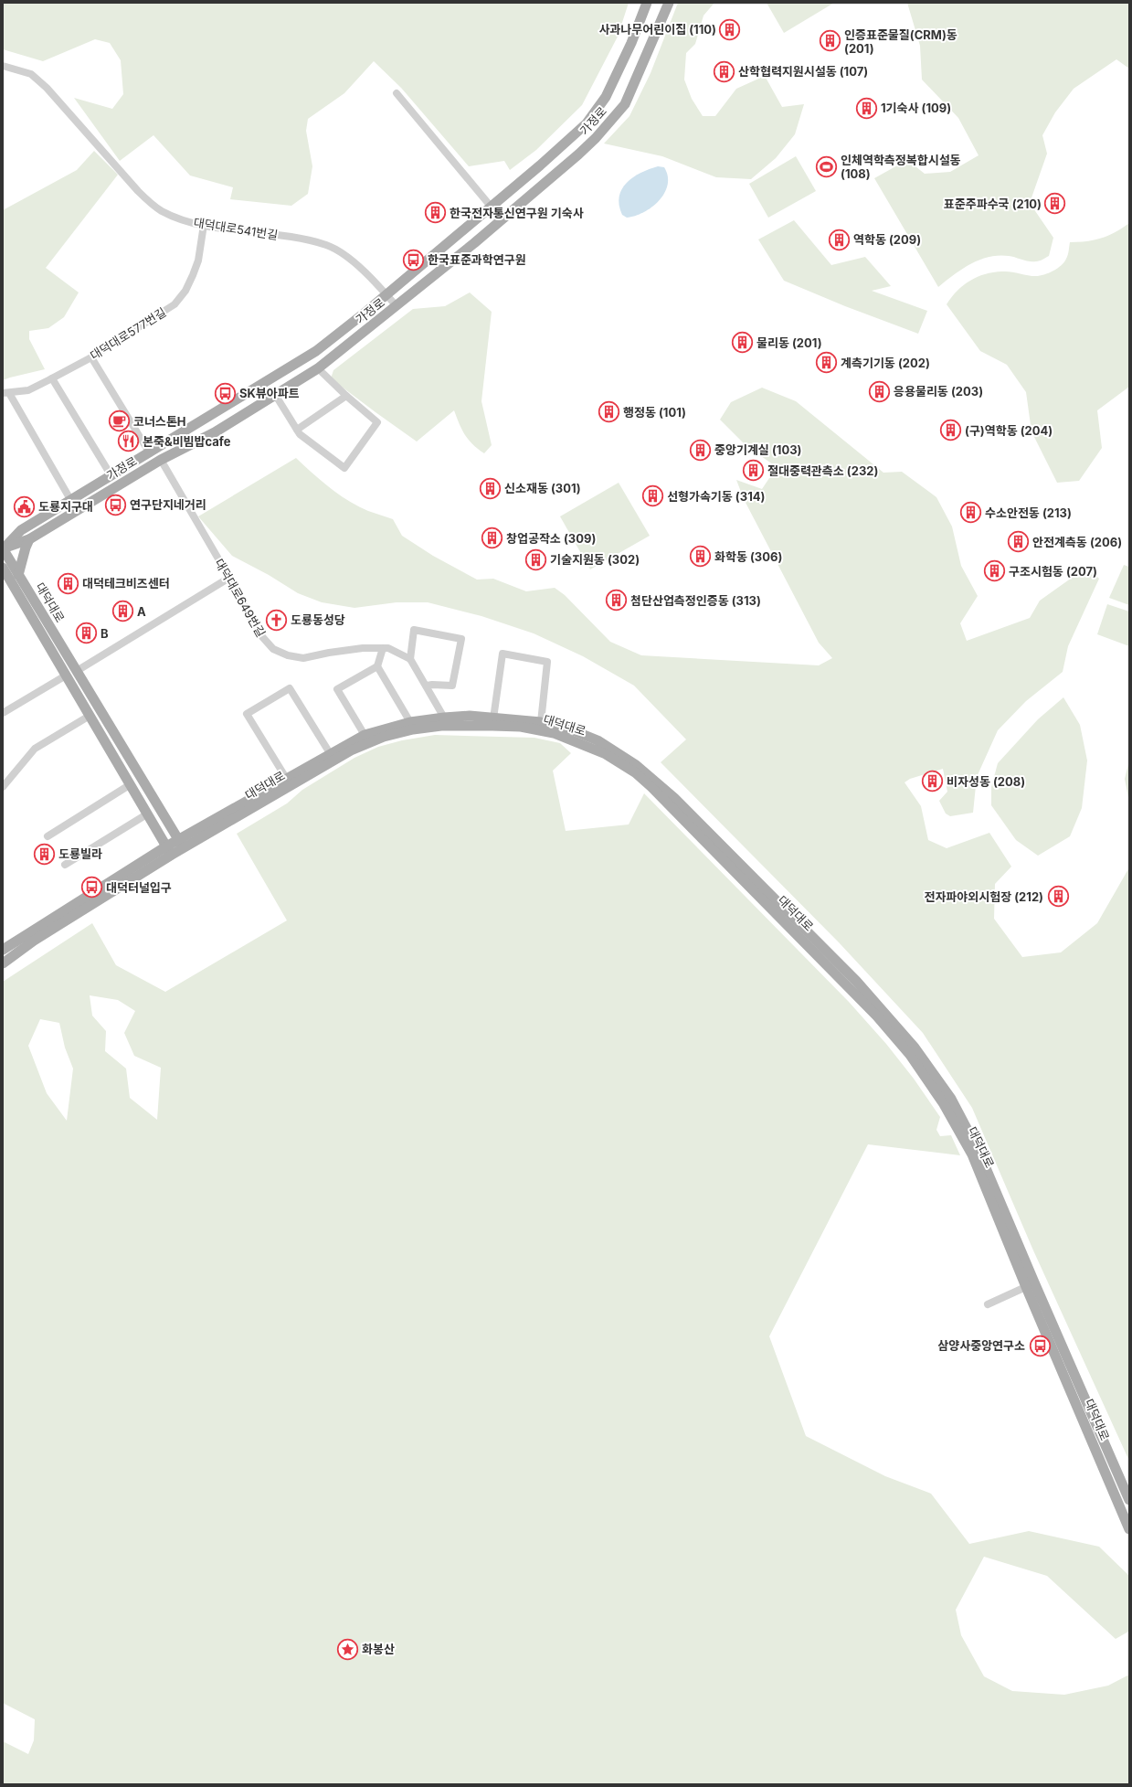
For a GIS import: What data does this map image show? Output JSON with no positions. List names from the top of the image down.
{
  "streets": {
    "main road": ["가정로", "대덕대로"],
    "street": ["대덕대로541번길", "대덕대로577번길", "대덕대로649번길"]
  },
  "crossings": [
    ["가정로", "대덕대로541번길"],
    ["가정로", "대덕대로577번길"],
    ["가정로", "대덕대로649번길"],
    ["가정로", "대덕대로"],
    ["대덕대로541번길", "대덕대로577번길"]
  ],
  "places": {
    "building": [
      "사과나무어린이집 (110)",
      "인증표준물질(CRM)동 (201)",
      "산학협력지원시설동 (107)",
      "1기숙사 (109)",
      "표준주파수국 (210)",
      "한국전자통신연구원 기숙사",
      "역학동 (209)",
      "물리동 (201)",
      "계측기기동 (202)",
      "응용물리동 (203)",
      "행정동 (101)",
      "(구)역학동 (204)",
      "중앙기계실 (103)",
      "절대중력관측소 (232)",
      "신소재동 (301)",
      "선형가속기동 (314)",
      "수소안전동 (213)",
      "창업공작소 (309)",
      "안전계측동 (206)",
      "화학동 (306)",
      "기술지원동 (302)",
      "구조시험동 (207)",
      "대덕테크비즈센터",
      "첨단산업측정인증동 (313)",
      "A",
      "B",
      "비자성동 (208)",
      "도룡빌라",
      "전자파야외시험장 (212)"
    ],
    "sports": ["인체역학측정복합시설동 (108)"],
    "bus stop": [
      "한국표준과학연구원",
      "SK뷰아파트",
      "연구단지네거리",
      "대덕터널입구",
      "삼양사중앙연구소"
    ],
    "cafe": ["코너스톤H"],
    "restaurant": ["본죽&비빔밥cafe"],
    "public building": ["도룡지구대"],
    "church": ["도룡동성당"],
    "place": ["화봉산"]
  }
}
